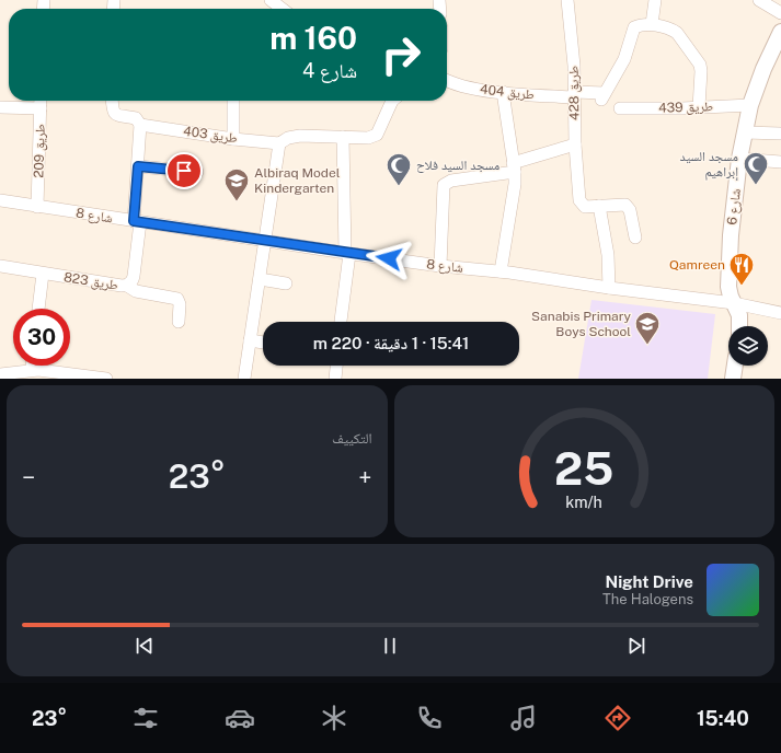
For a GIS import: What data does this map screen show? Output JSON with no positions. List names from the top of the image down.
{
  "streets": {
    "street": [
      "طريق 404",
      "طريق 428",
      "طريق 439",
      "طريق 403",
      "طريق 209",
      "شارع 6",
      "شارع 8",
      "طريق 823"
    ]
  },
  "crossings": [
    ["طريق 404", "طريق 428"],
    ["طريق 439", "شارع 6"],
    ["طريق 403", "طريق 823"],
    ["طريق 209", "شارع 8"],
    ["شارع 6", "شارع 8"],
    ["شارع 8", "طريق 823"]
  ],
  "places": {
    "mosque": ["مسجد السيد إبراهيم", "مسجد السيد فلاح"],
    "school or university": ["Albiraq Model Kindergarten", "Sanabis Primary Boys School"],
    "restaurant": ["Qamreen"]
  },
  "page": {
    "turn": ["160 m", "شارع 4"],
    "limit": "30",
    "trip": "15:41 · 1 دقيقة · 220 m",
    "tile": "التكييف",
    "heat": ["−", "23°", "+"],
    "song": ["Night Drive", "The Halogens"],
    "tabs": ["15:40", "23°"],
    "gauge": ["25", "km/h"]
  }
}
